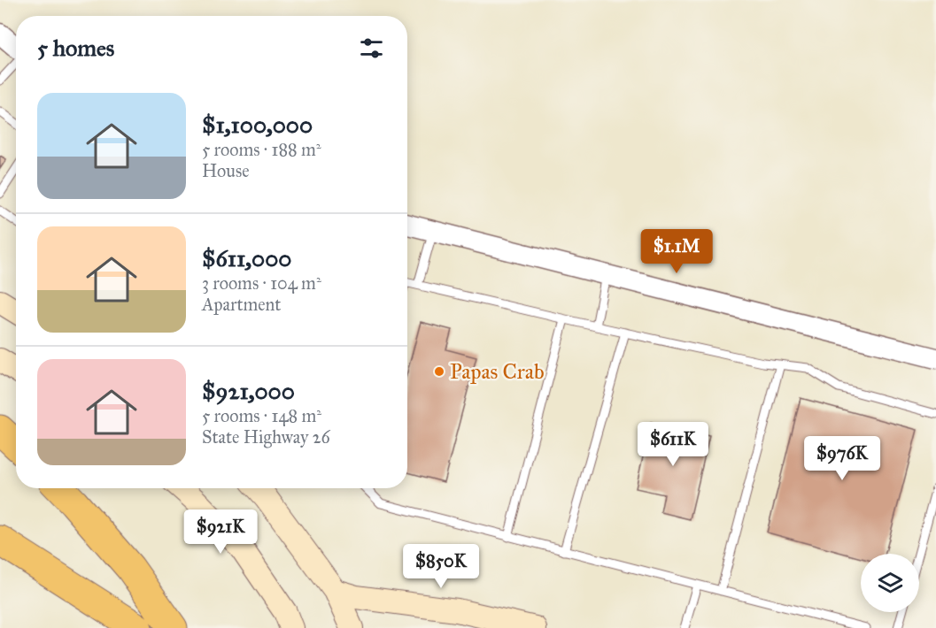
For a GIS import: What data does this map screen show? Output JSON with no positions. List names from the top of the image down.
{
  "places": ["Papas Crab"],
  "page": {
    "heading": "5 homes",
    "list": [
      {
        "name": "$1,100,000",
        "note": "5 rooms · 188 m² · House"
      },
      {
        "name": "$611,000",
        "note": "3 rooms · 104 m² · Apartment"
      },
      {
        "name": "$921,000",
        "note": "5 rooms · 148 m² · State Highway 26"
      }
    ],
    "price": [
      "$1.1M",
      "$611K",
      "$976K",
      "$921K",
      "$850K"
    ]
  }
}
